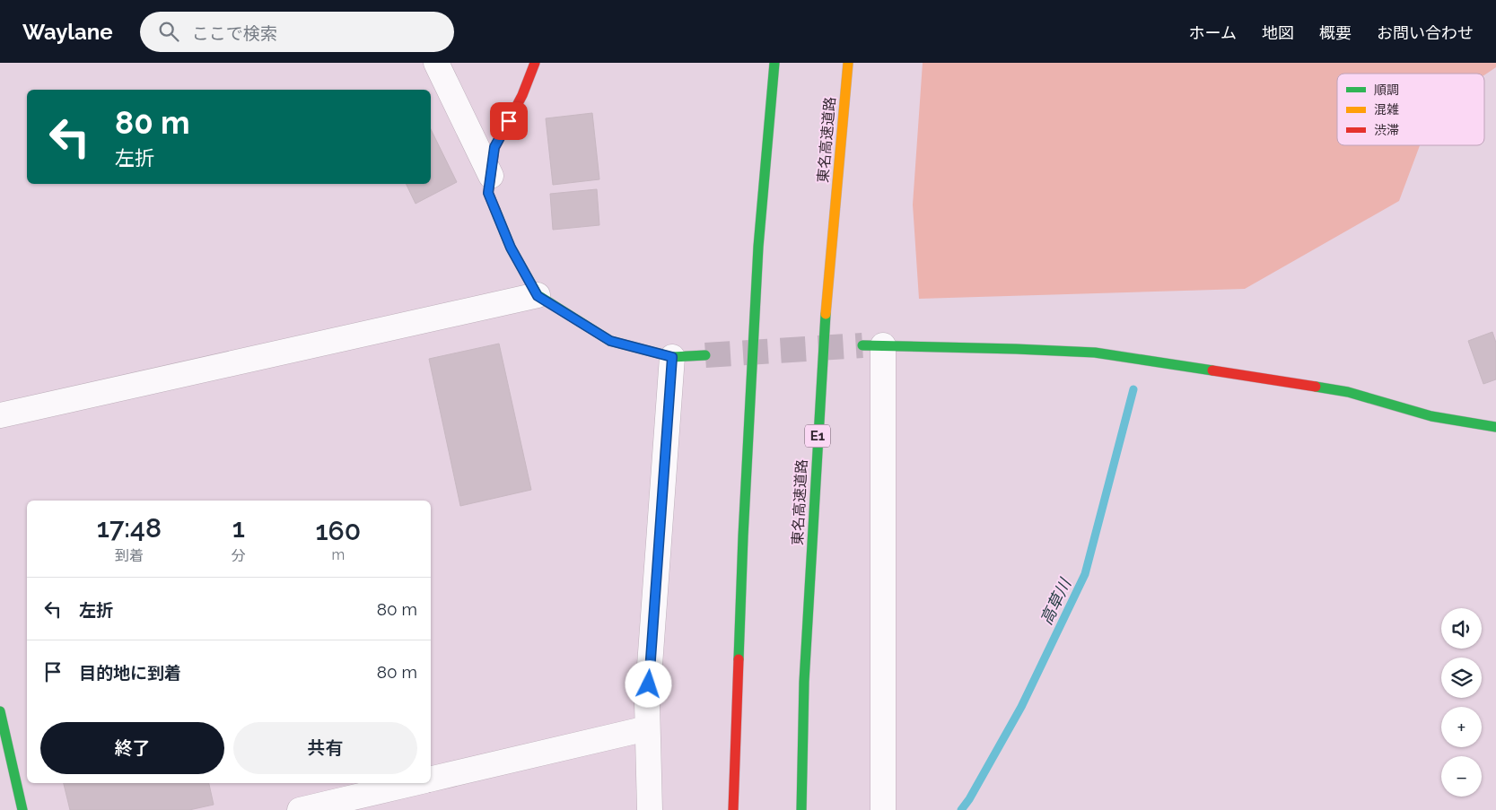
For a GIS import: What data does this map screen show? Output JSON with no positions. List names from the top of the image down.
{
  "streets": {
    "main road": ["東名高速道路", "E1"]
  },
  "water": ["高草川"],
  "legend": ["順調", "混雑", "渋滞"],
  "page": {
    "header": "Waylane",
    "search": "ここで検索",
    "nav": [
      "ホーム",
      "地図",
      "概要",
      "お問い合わせ"
    ],
    "turn": ["80 m", "左折"],
    "eta": [
      "17:48",
      "到着",
      "1",
      "分",
      "160",
      "m"
    ],
    "list": [
      {
        "name": "左折",
        "value": "80 m"
      },
      {
        "name": "目的地に到着",
        "value": "80 m"
      }
    ],
    "map_buttons": ["+", "−"],
    "buttons": ["終了", "共有"]
  }
}
